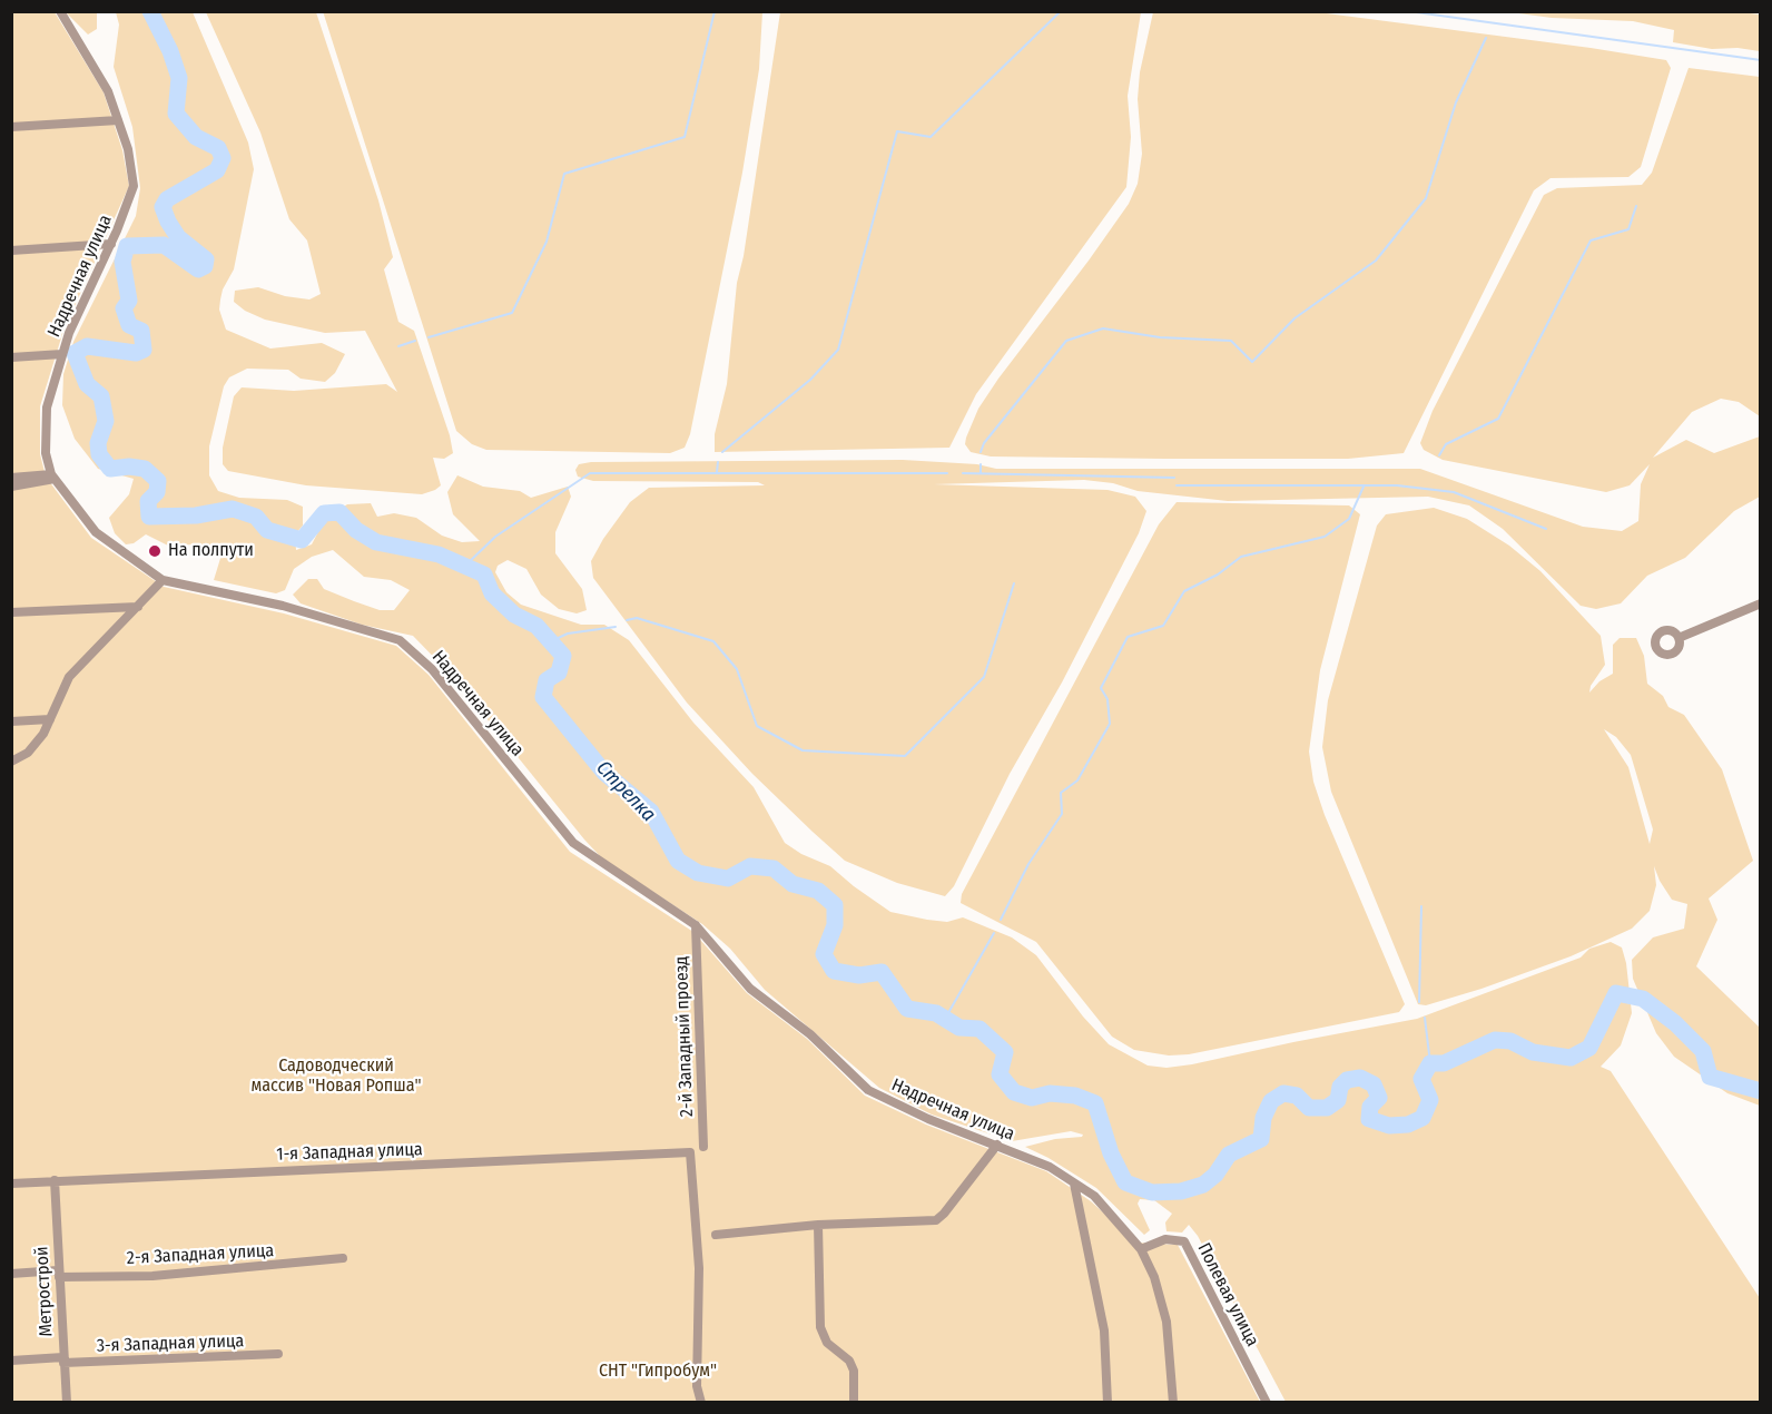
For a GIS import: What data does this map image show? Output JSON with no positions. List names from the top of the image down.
{
  "streets": {
    "street": [
      "Надречная улица",
      "2-й Западный проезд",
      "1-я Западная улица",
      "2-я Западная улица",
      "Метрострой",
      "Полевая улица",
      "3-я Западная улица"
    ]
  },
  "crossings": [
    ["Надречная улица", "2-й Западный проезд"],
    ["Надречная улица", "Полевая улица"],
    ["1-я Западная улица", "Метрострой"],
    ["2-я Западная улица", "Метрострой"],
    ["Метрострой", "3-я Западная улица"]
  ],
  "water": ["Стрелка"],
  "parks": ["Садоводческий массив \"Новая Ропша\"", "СНТ \"Гипробум\""],
  "places": ["На полпути"]
}
